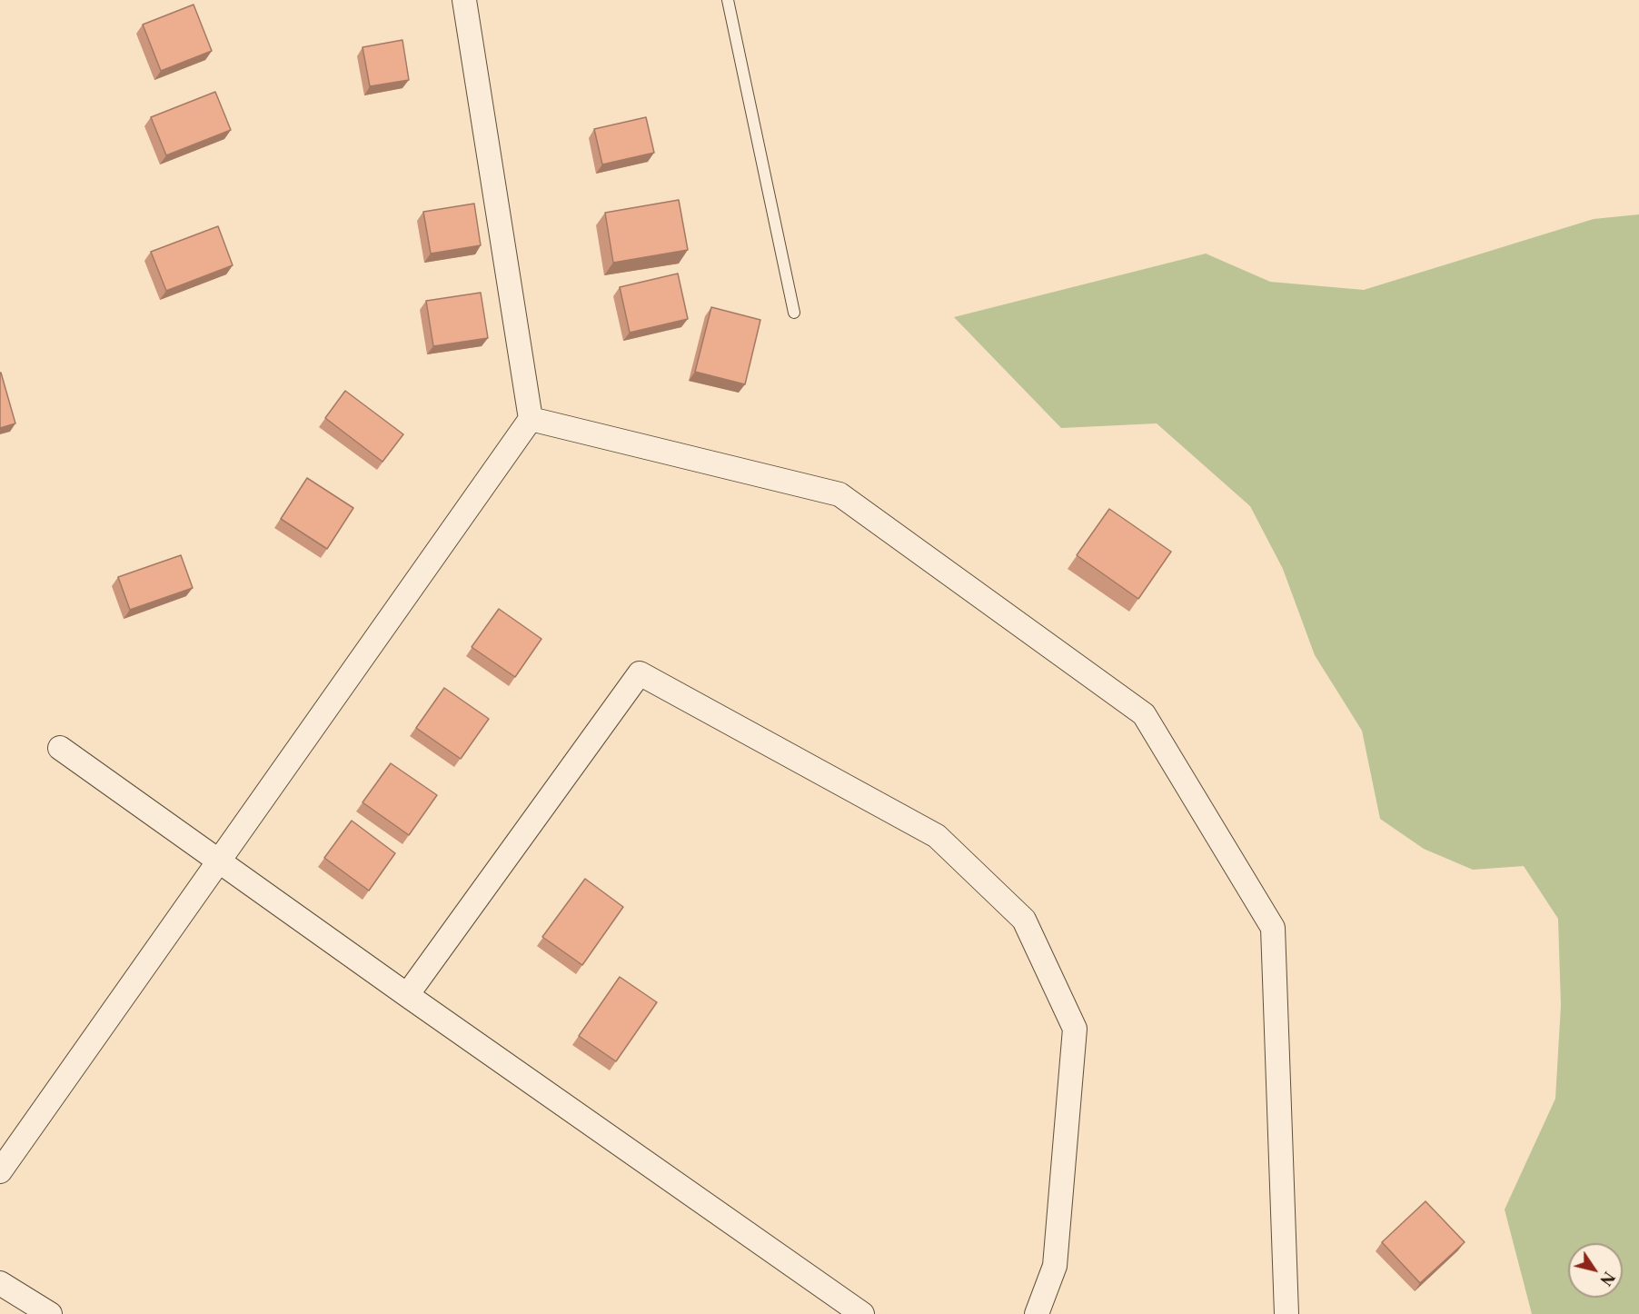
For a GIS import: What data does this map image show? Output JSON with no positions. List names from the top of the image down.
{
  "north": "bottom right"
}
